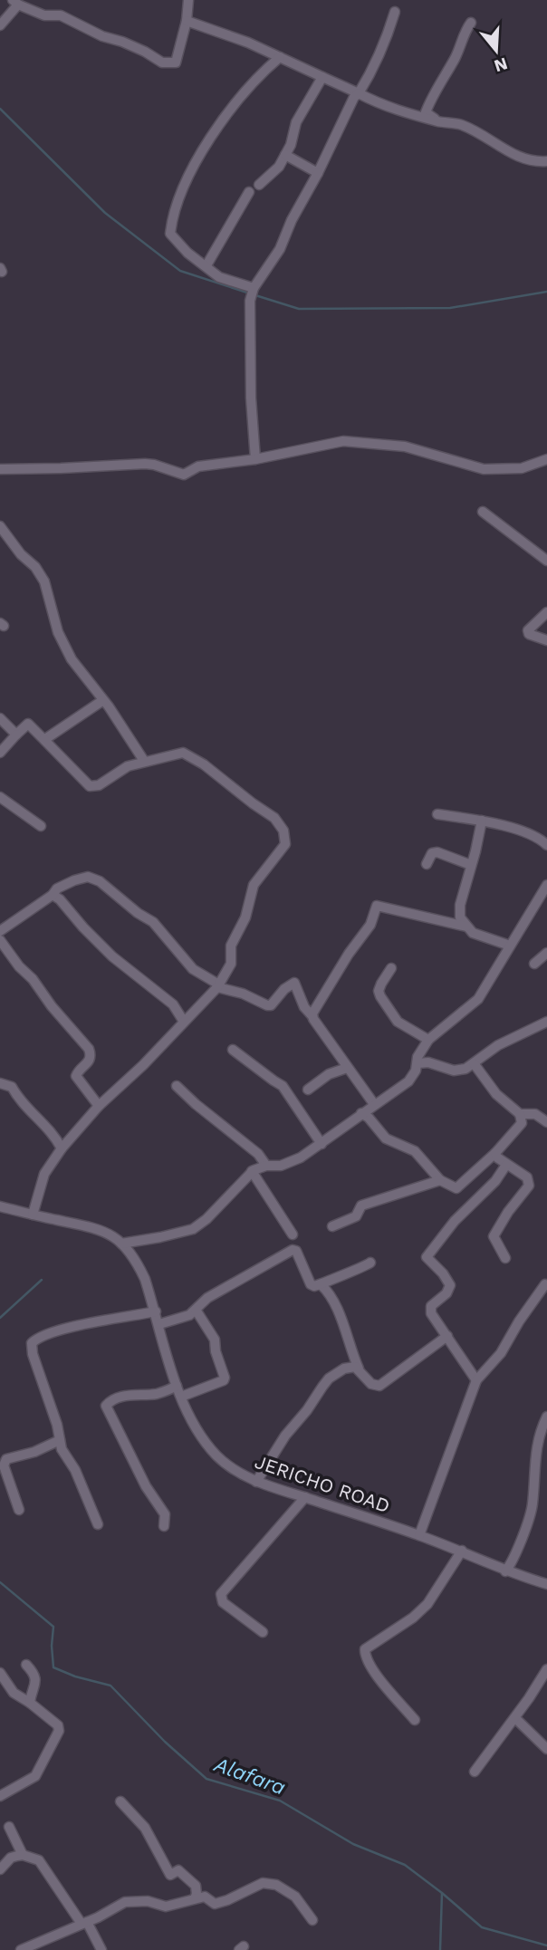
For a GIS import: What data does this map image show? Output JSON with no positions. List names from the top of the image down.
{
  "streets": {
    "street": ["JERICHO ROAD"]
  },
  "water": ["Alafara"],
  "north": "bottom"
}
